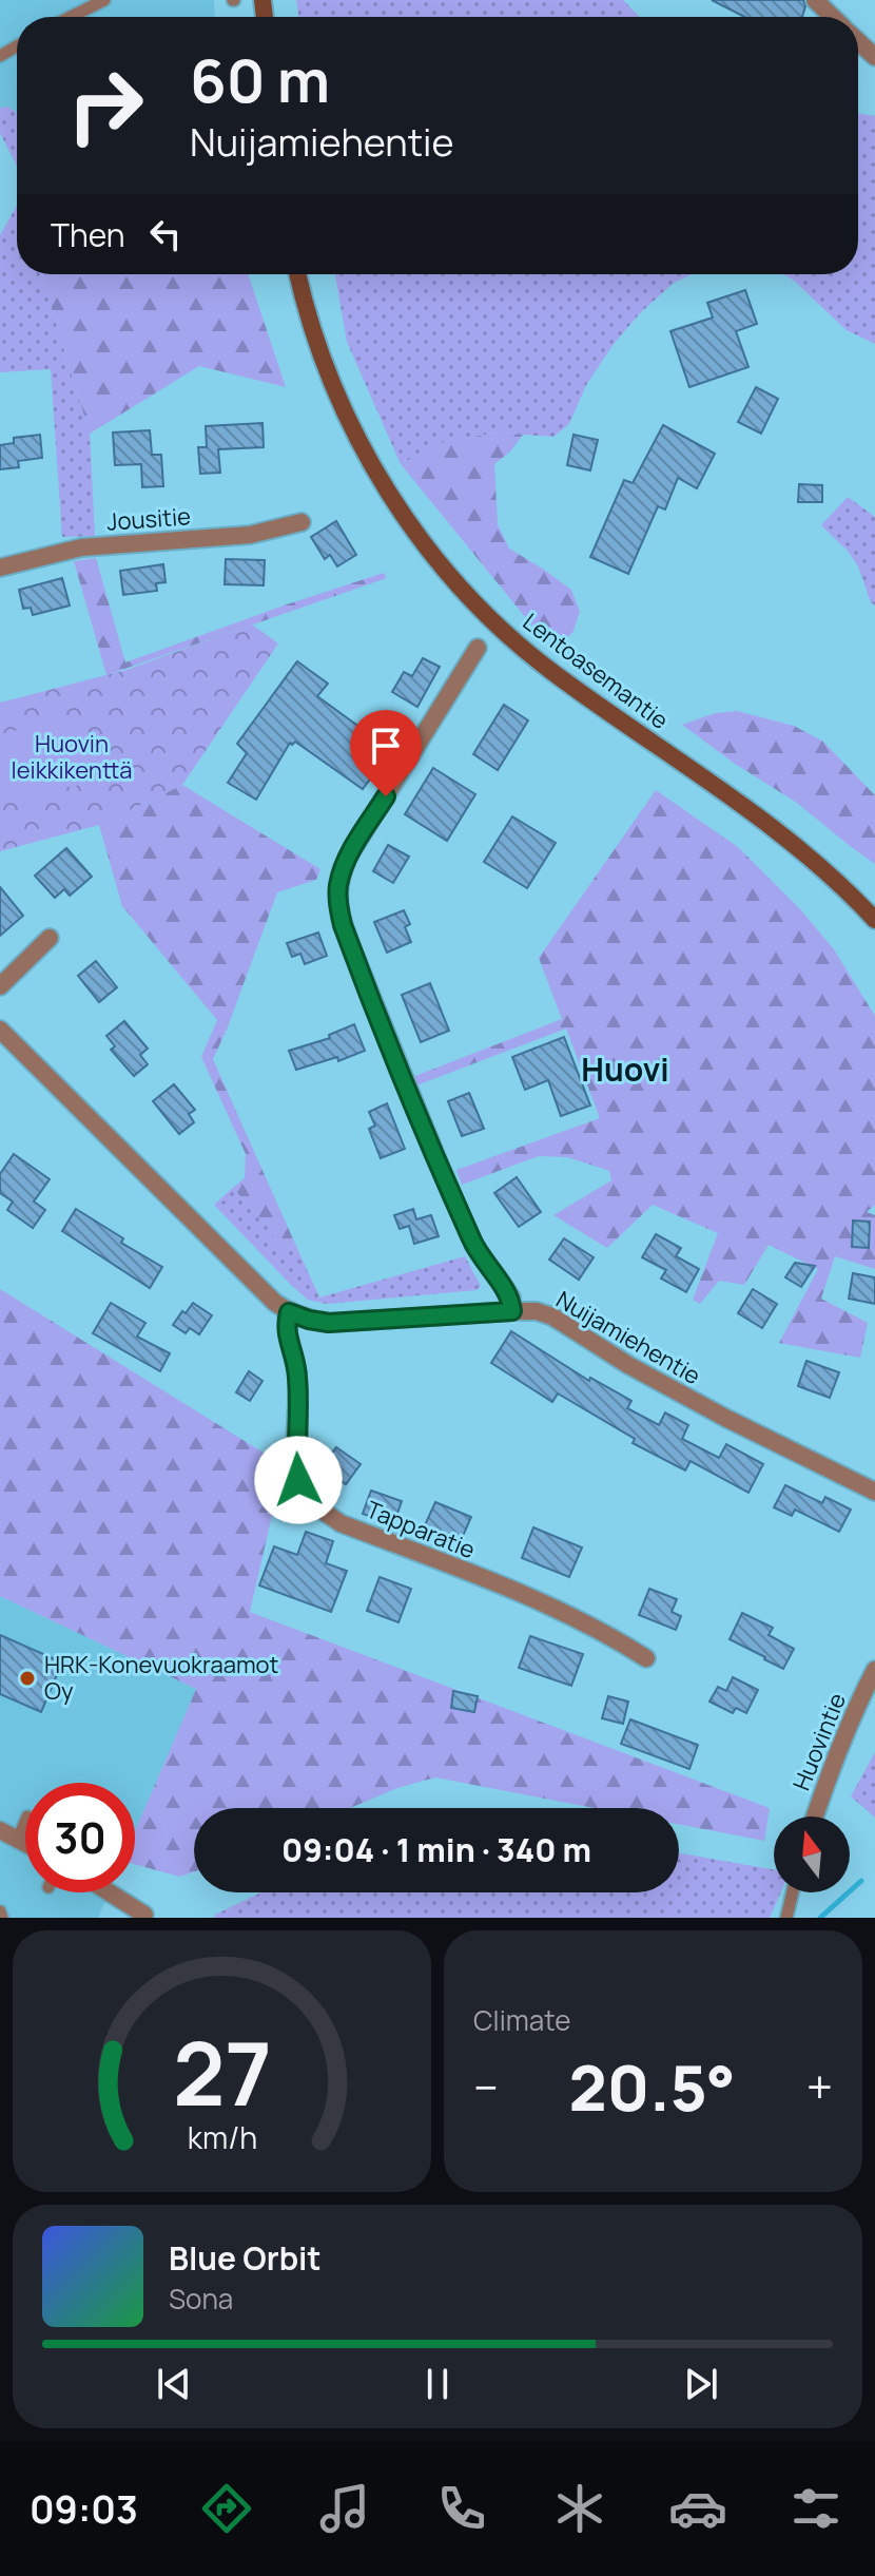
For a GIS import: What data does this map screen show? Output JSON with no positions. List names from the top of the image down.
{
  "streets": {
    "main road": ["Lentoasemantie"],
    "street": [
      "Jousitie",
      "Nuijamiehentie",
      "Tapparatie",
      "Huovintie"
    ]
  },
  "crossings": [
    ["Nuijamiehentie", "Tapparatie"]
  ],
  "districts": ["Huovi"],
  "parks": ["Huovin leikkikenttä"],
  "places": ["HRK-Konevuokraamot Oy"],
  "north": "top",
  "page": {
    "turn": ["60 m", "Nuijamiehentie"],
    "then": "Then",
    "limit": "30",
    "trip": "09:04 · 1 min · 340 m",
    "tile": "Climate",
    "heat": ["−", "20.5°", "+"],
    "song": ["Blue Orbit", "Sona"],
    "tabs": "09:03",
    "gauge": ["27", "km/h"]
  }
}
